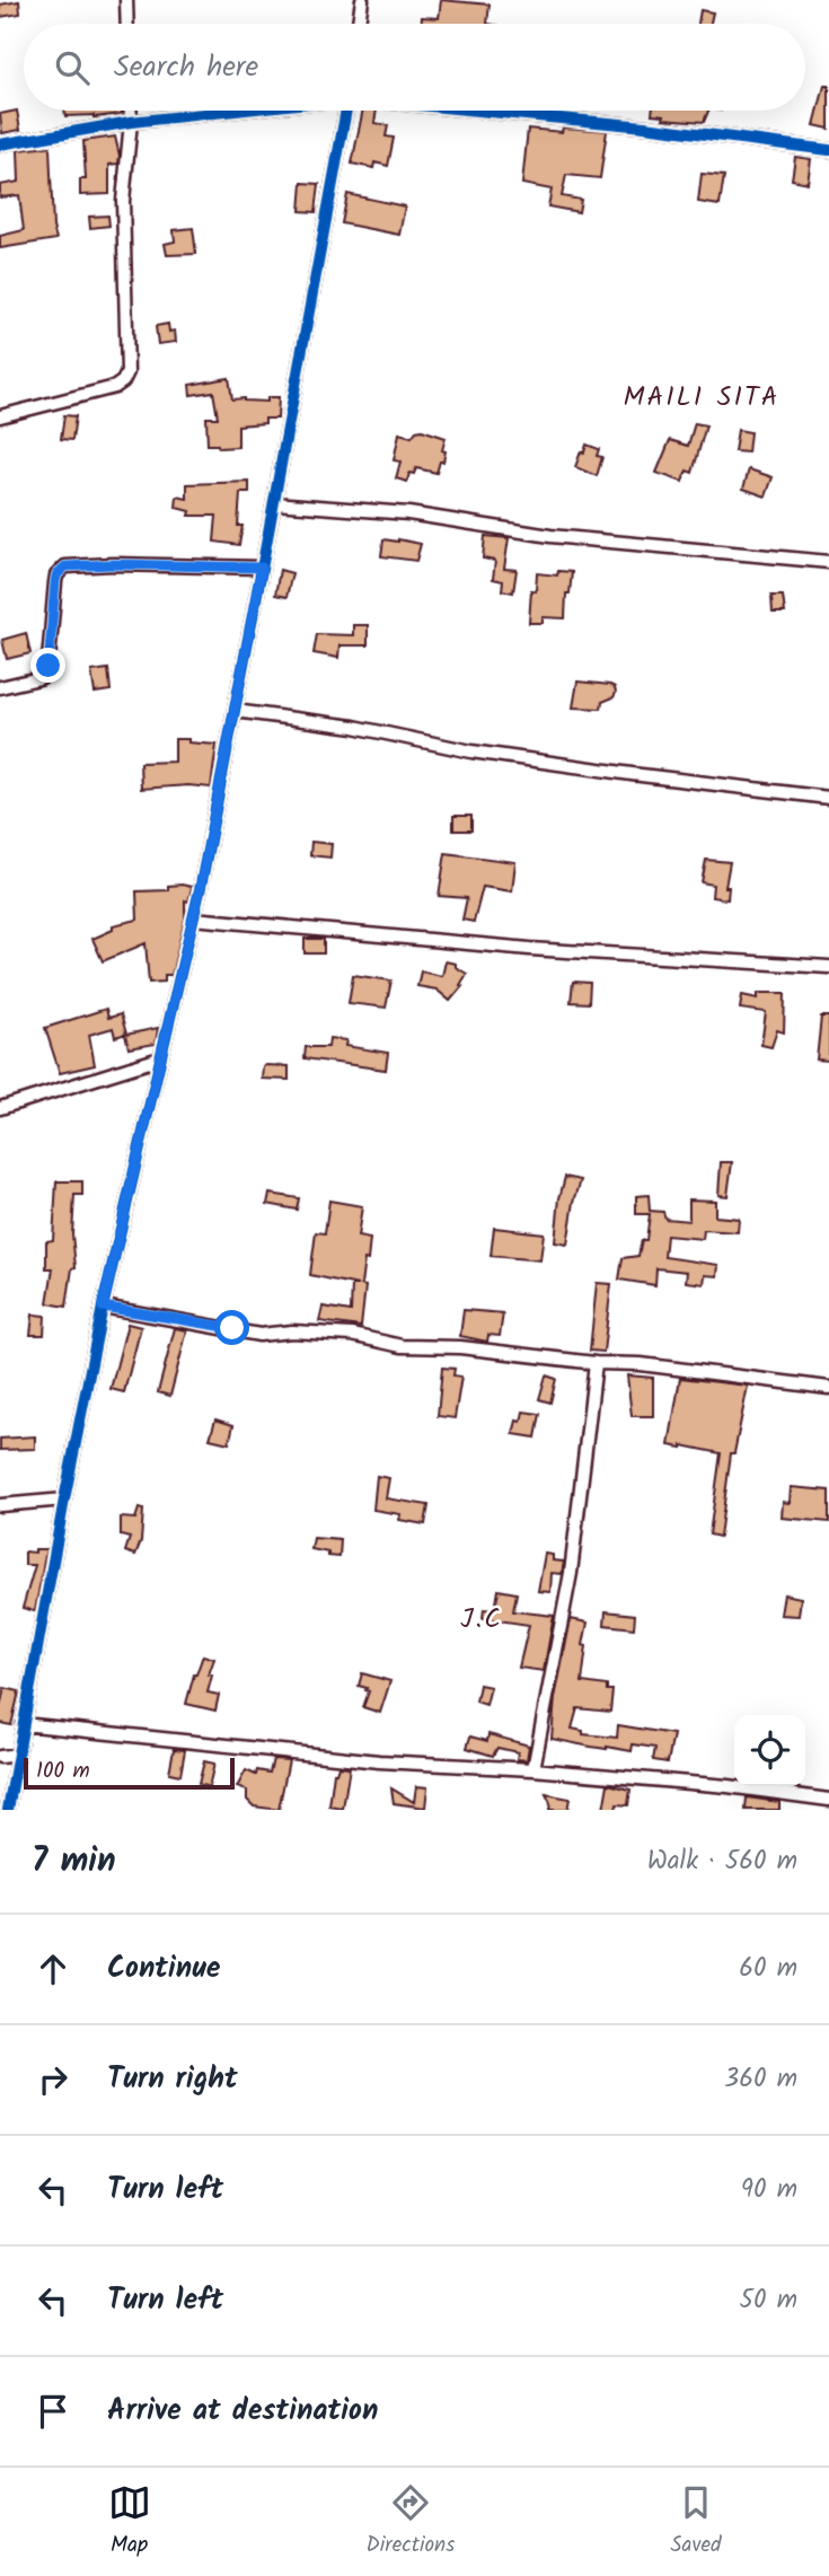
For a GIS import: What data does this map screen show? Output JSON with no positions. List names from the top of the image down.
{
  "districts": ["MAILI SITA", "J.C"],
  "scale_bar": "100 m",
  "page": {
    "search": "Search here",
    "scale": "100 m",
    "heading": ["7 min", "Walk · 560 m"],
    "list": [
      ["Continue", "60 m"],
      ["Turn right", "360 m"],
      ["Turn left", "90 m"],
      ["Turn left", "50 m"],
      "Arrive at destination"
    ],
    "nav": ["Map", "Directions", "Saved"]
  }
}
